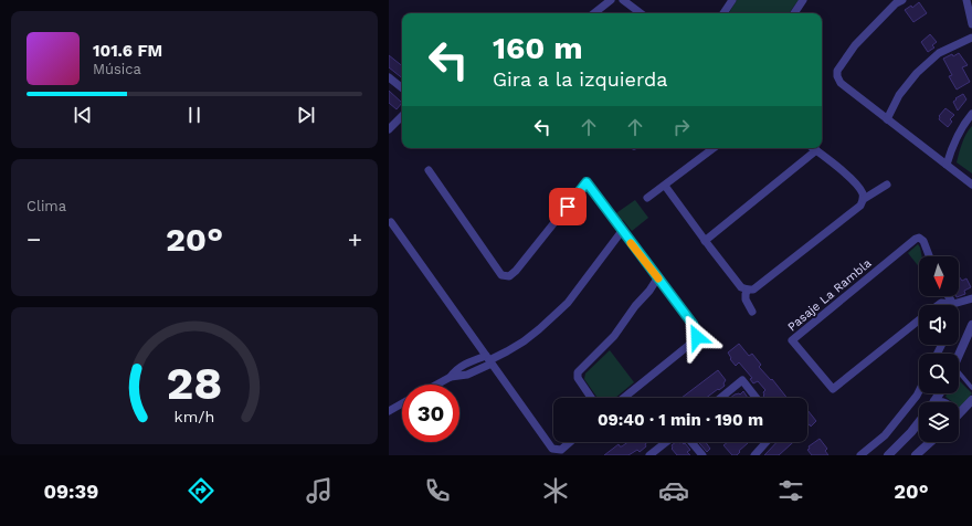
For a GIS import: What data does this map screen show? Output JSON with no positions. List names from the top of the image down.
{
  "streets": {
    "street": ["Pasaje La Rambla"]
  },
  "north": "bottom",
  "page": {
    "turn": ["160 m", "Gira a la izquierda"],
    "song": ["101.6 FM", "Música"],
    "tile": "Clima",
    "heat": ["−", "20°", "+"],
    "limit": "30",
    "trip": "09:40 · 1 min · 190 m",
    "tabs": ["09:39", "20°"],
    "gauge": ["28", "km/h"]
  }
}
